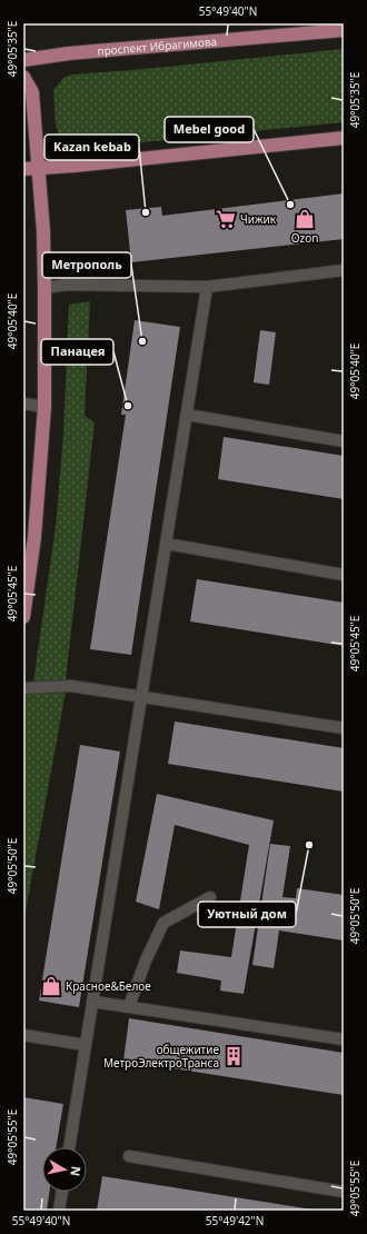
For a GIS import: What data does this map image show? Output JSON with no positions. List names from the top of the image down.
{
  "streets": {
    "main road": ["проспект Ибрагимова"]
  },
  "places": {
    "other": [
      "Mebel good",
      "Kazan kebab",
      "Метрополь",
      "Панацея",
      "Уютный дом"
    ],
    "supermarket": ["Чижик"],
    "shop": ["Ozon", "Красное&Белое"],
    "building": ["общежитие МетроЭлектроТранса"]
  },
  "north": "right",
  "coordinates": [
    "55°49'40\"N",
    "49°05'35\"E",
    "49°05'40\"E",
    "49°05'45\"E",
    "49°05'50\"E",
    "49°05'55\"E",
    "55°49'42\"N"
  ]
}
